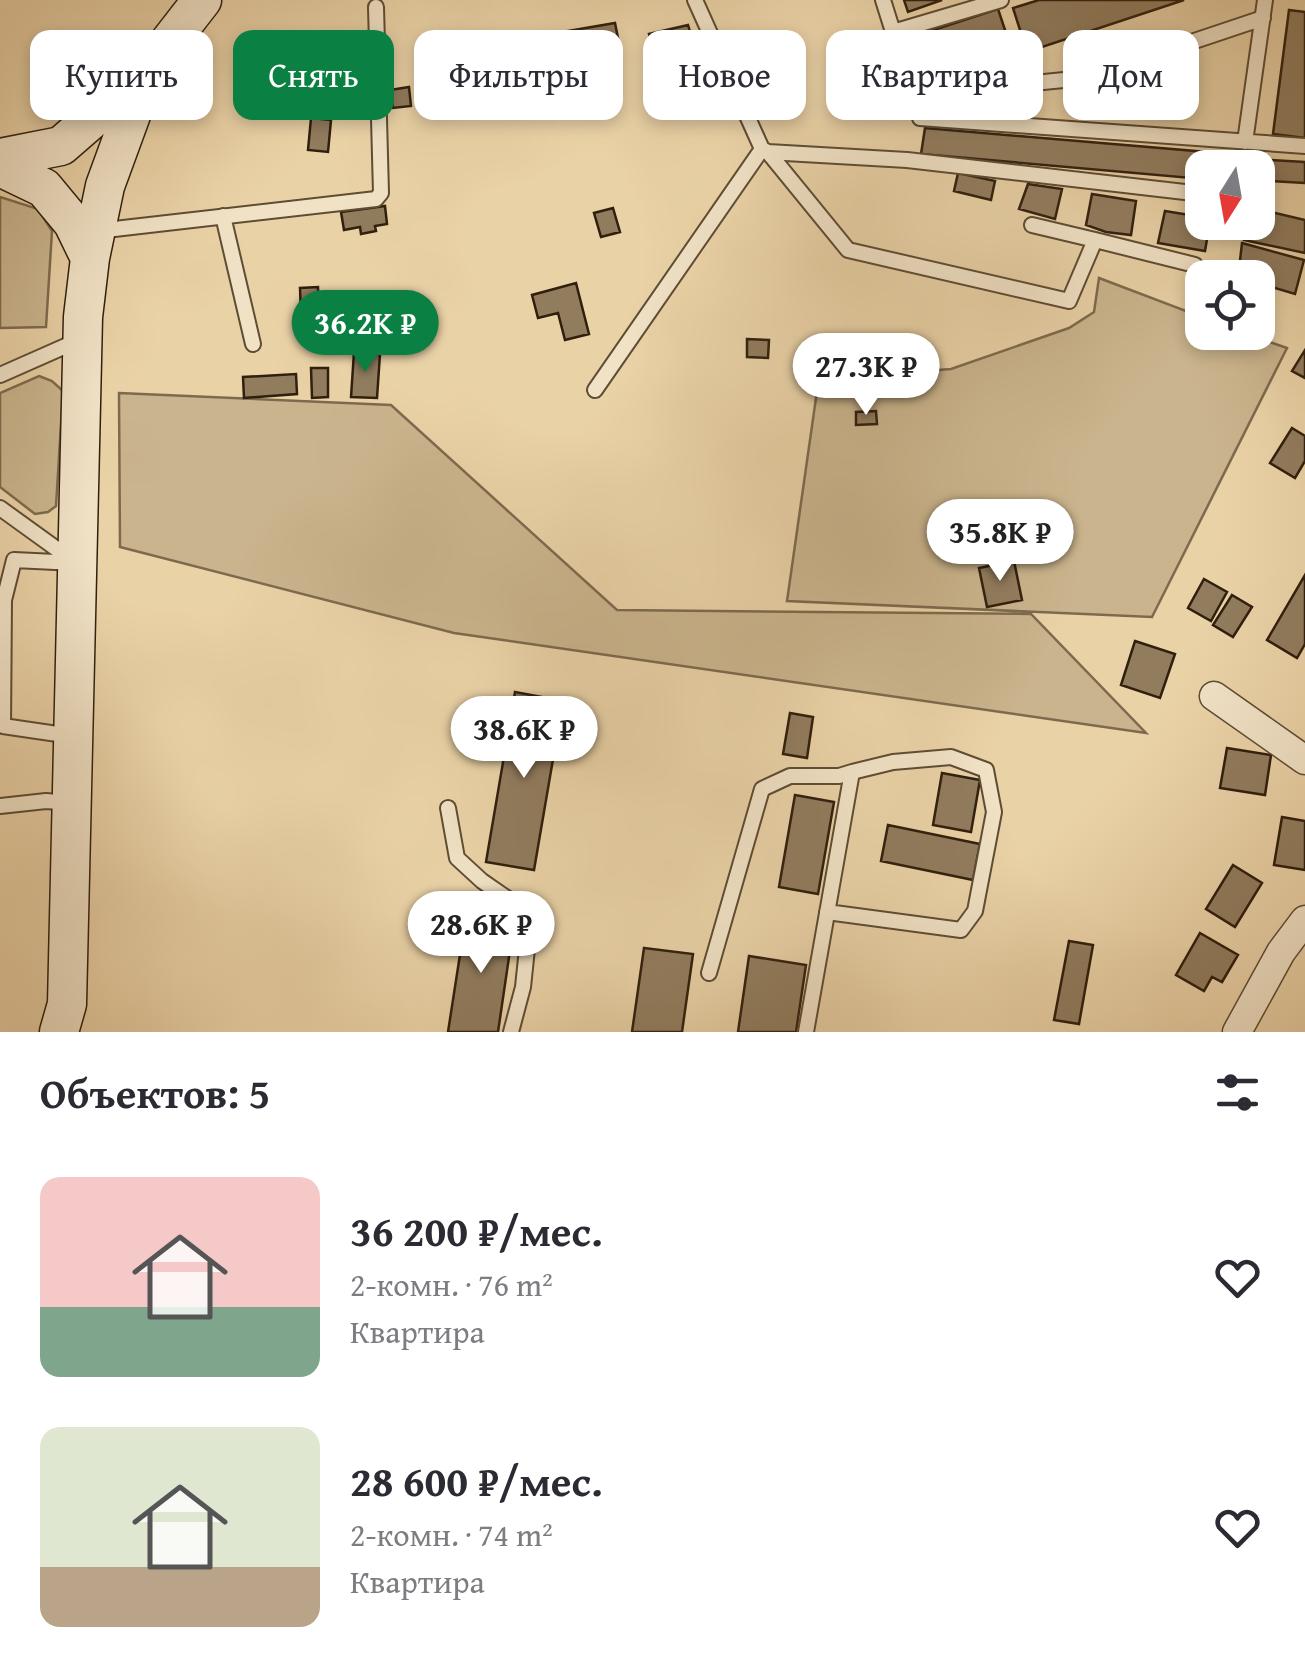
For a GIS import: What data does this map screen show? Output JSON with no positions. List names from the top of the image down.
{
  "north": "bottom",
  "page": {
    "chip": [
      "Купить",
      "Снять",
      "Фильтры",
      "Новое",
      "Квартира",
      "Дом"
    ],
    "price": [
      "36.2K ₽",
      "27.3K ₽",
      "35.8K ₽",
      "38.6K ₽",
      "28.6K ₽"
    ],
    "heading": "Объектов: 5",
    "list": [
      {
        "name": "36 200 ₽/мес.",
        "note": "2-комн. · 76 m² · Квартира"
      },
      {
        "name": "28 600 ₽/мес.",
        "note": "2-комн. · 74 m² · Квартира"
      }
    ]
  }
}
